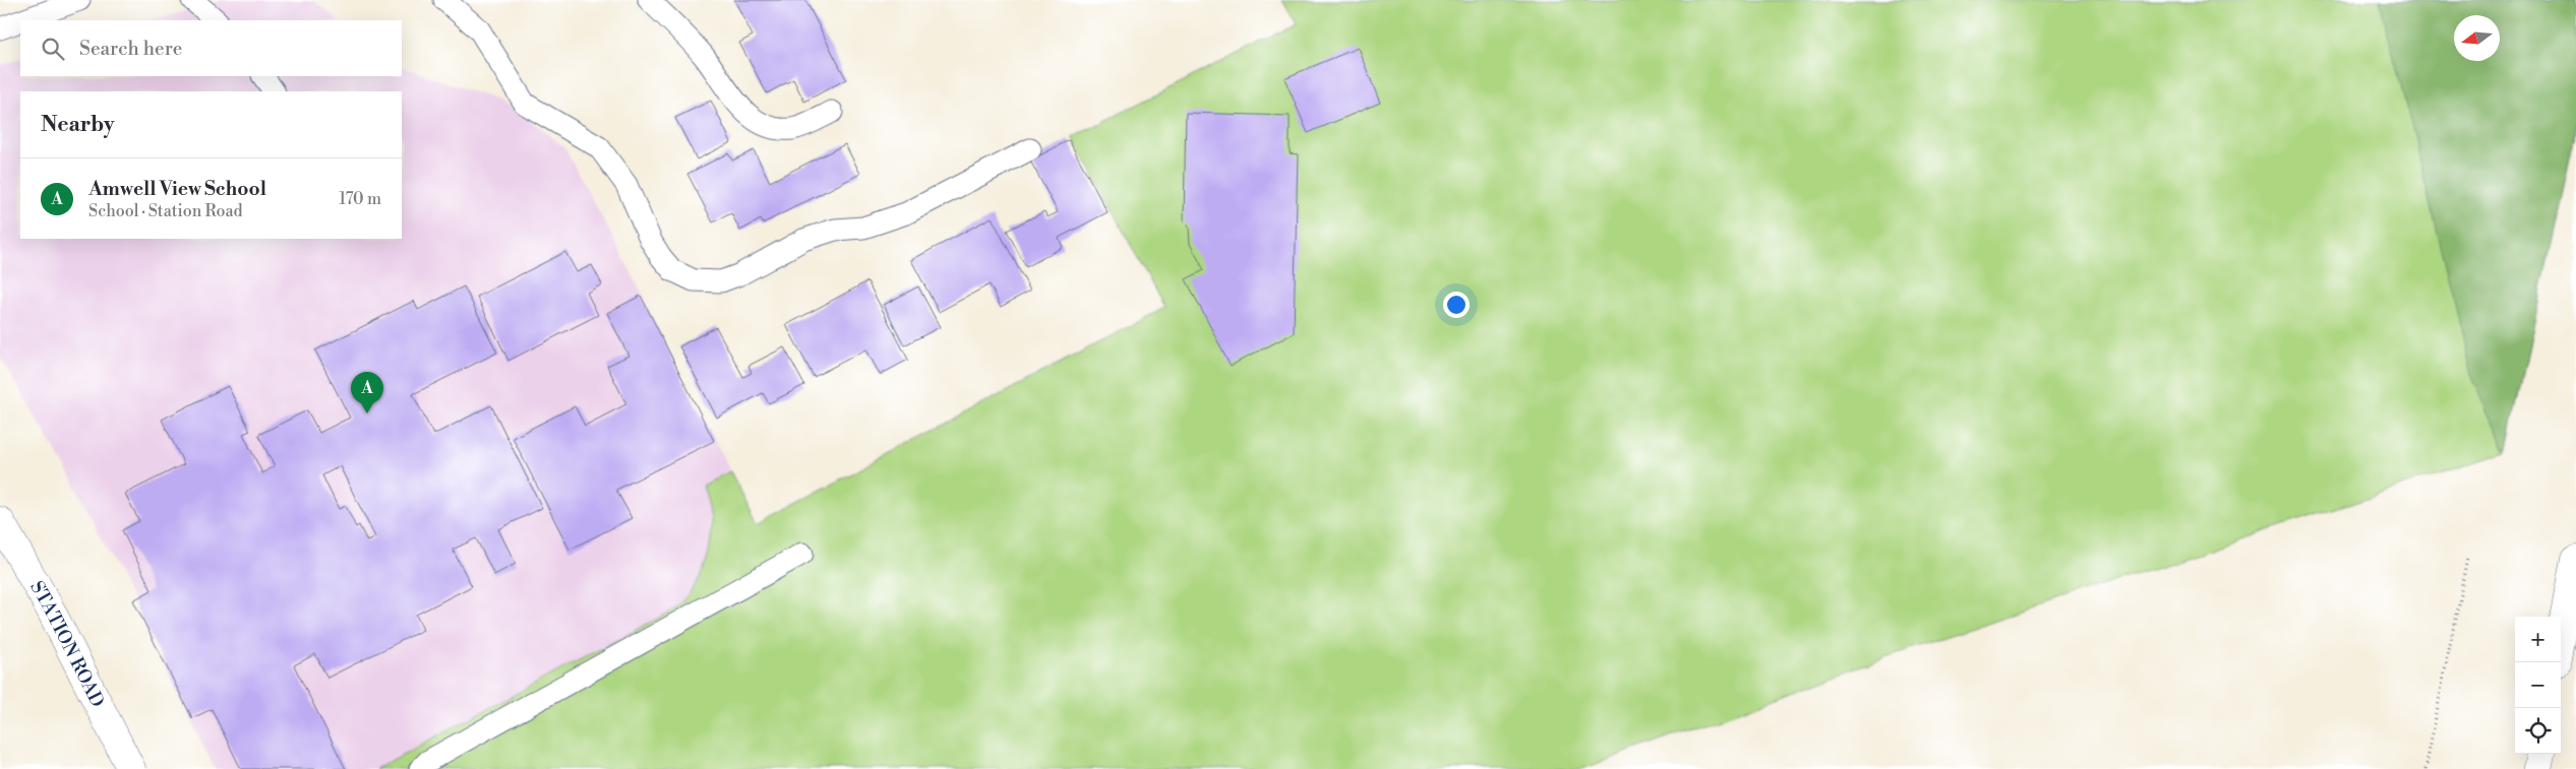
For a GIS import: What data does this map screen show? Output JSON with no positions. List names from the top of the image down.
{
  "streets": {
    "main road": ["STATION ROAD"]
  },
  "north": "left",
  "page": {
    "search": "Search here",
    "heading": "Nearby",
    "list": [
      {
        "mark": "A",
        "name": "Amwell View School",
        "note": "School · Station Road",
        "value": "170 m"
      }
    ],
    "pins": "A",
    "map_buttons": ["+", "−"]
  }
}
